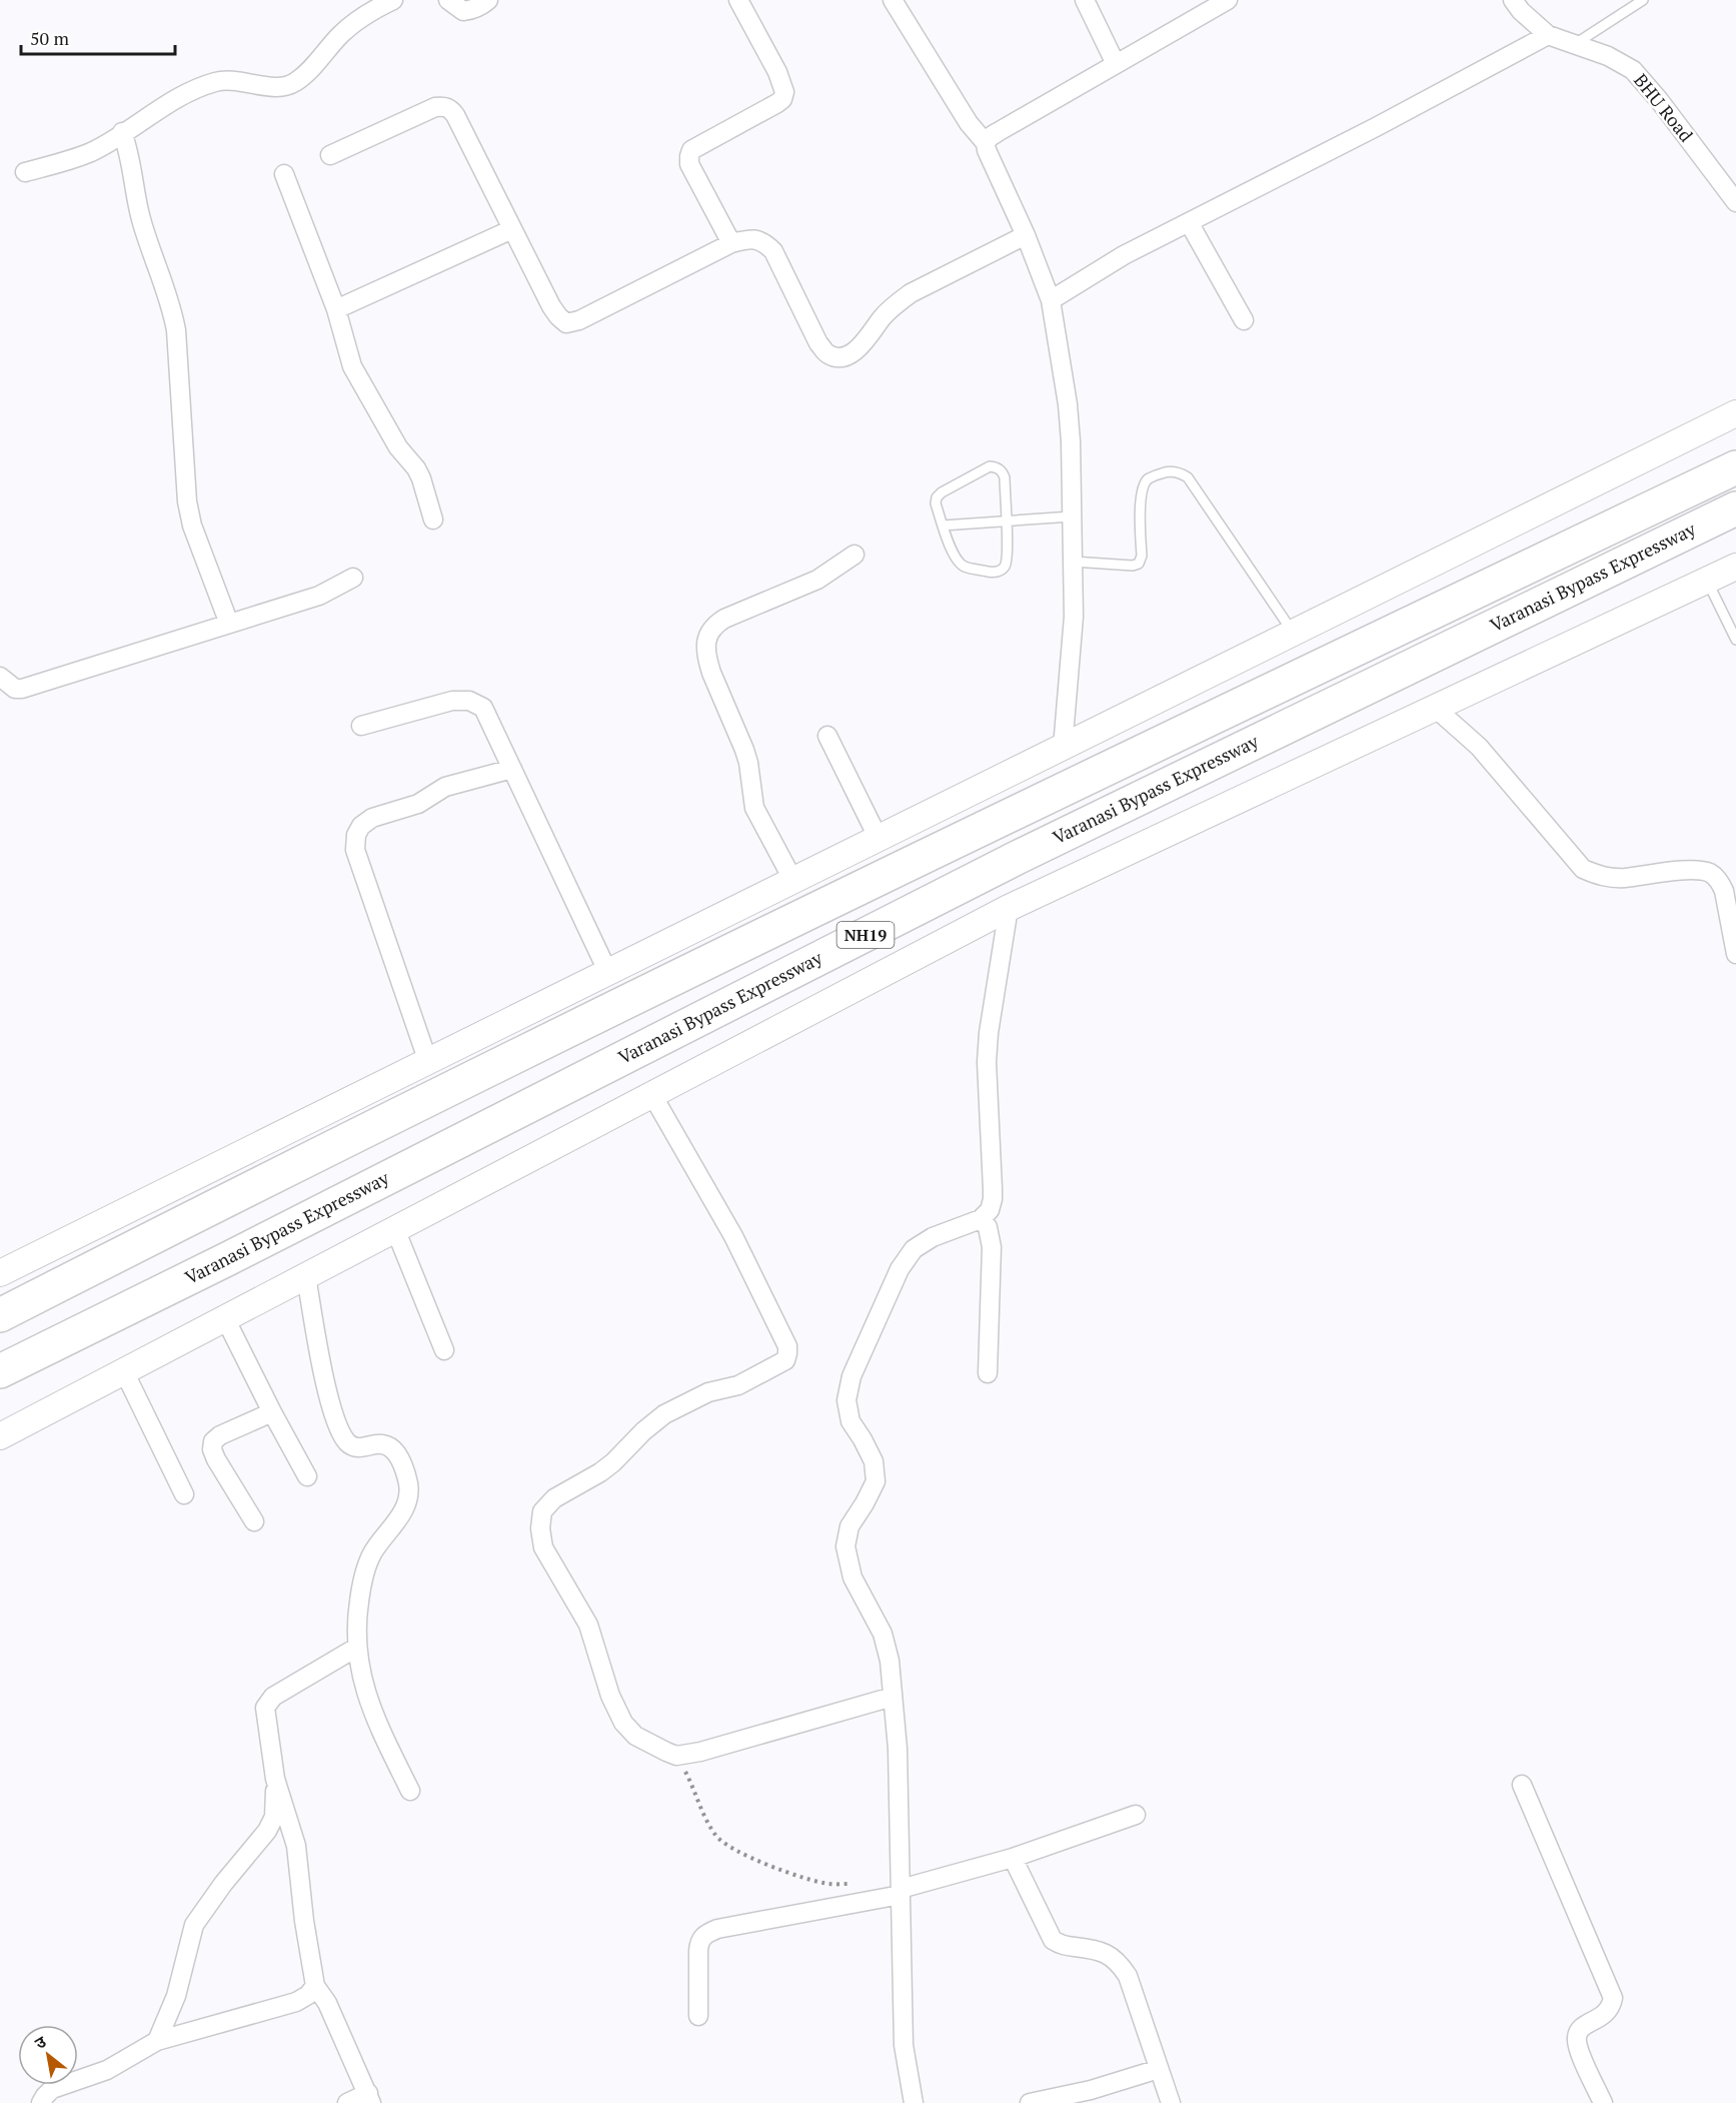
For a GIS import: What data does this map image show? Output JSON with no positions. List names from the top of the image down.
{
  "streets": {
    "highway": ["Varanasi Bypass Expressway", "NH19"],
    "street": ["BHU Road"]
  },
  "scale_bar": "50 m",
  "north": "top left"
}
